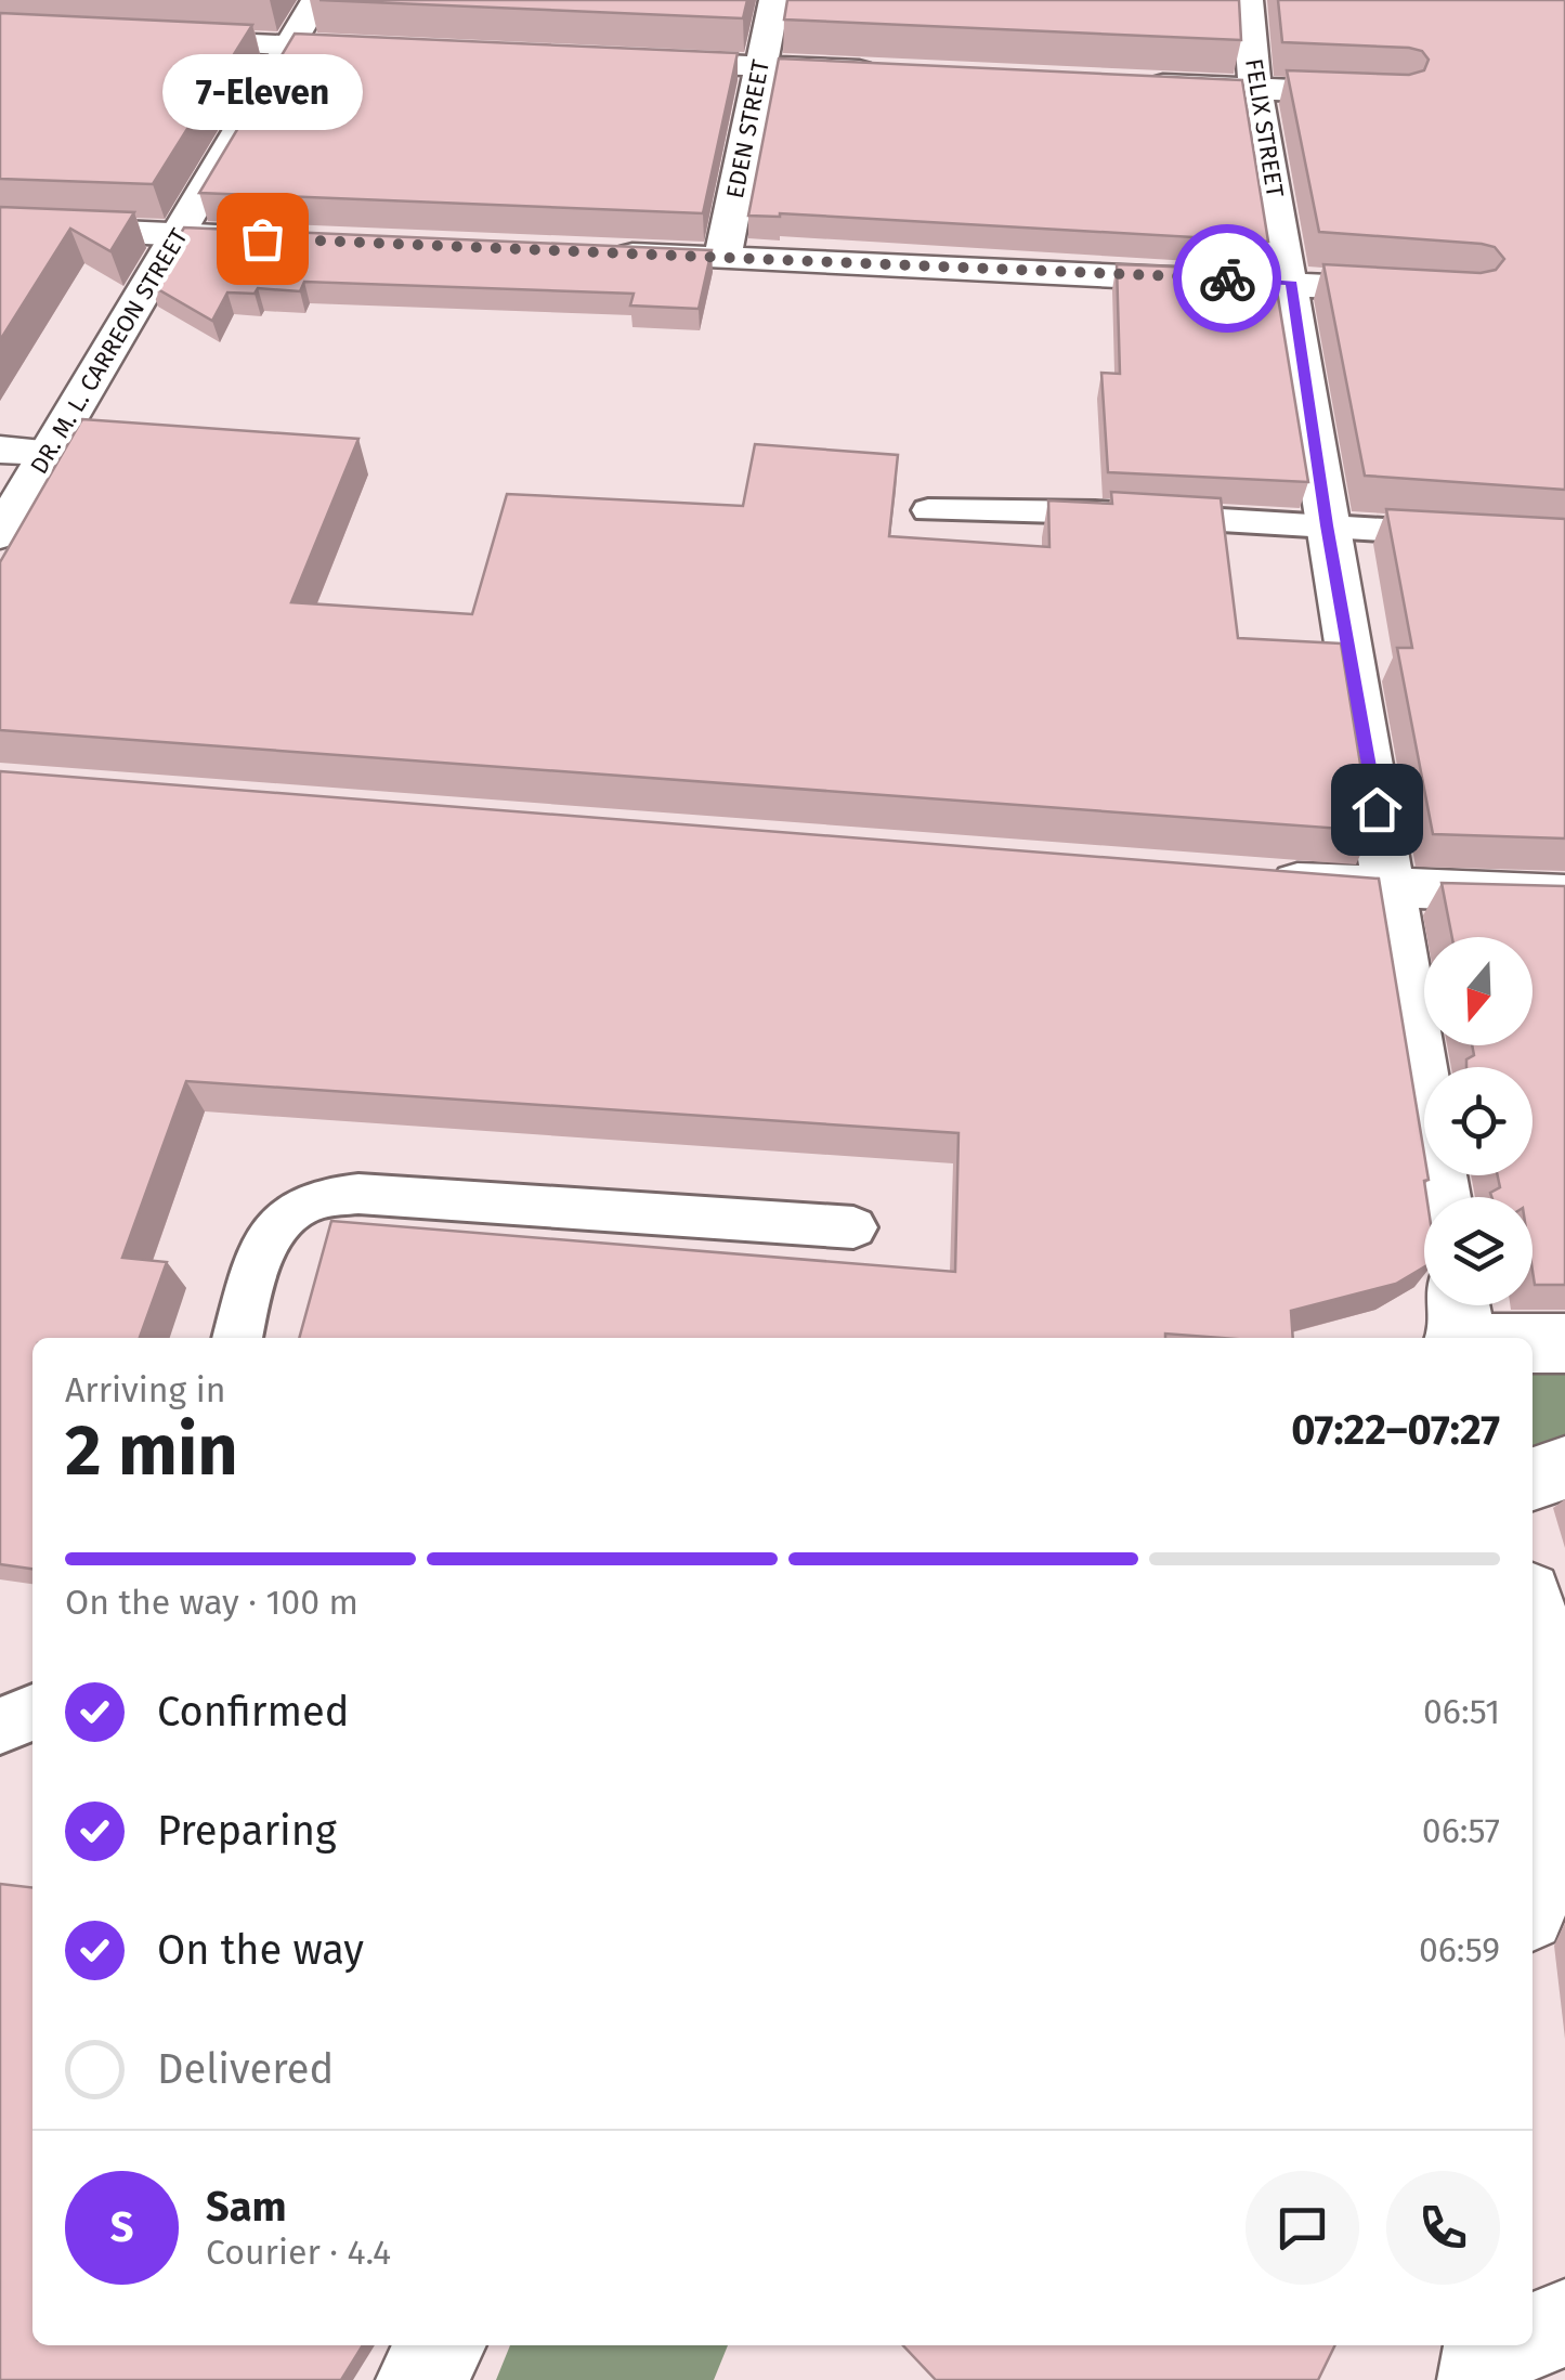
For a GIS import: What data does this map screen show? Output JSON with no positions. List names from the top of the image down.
{
  "streets": {
    "street": ["FELIX STREET", "EDEN STREET", "DR. M. L. CARREON STREET"]
  },
  "places": ["7-Eleven"],
  "north": "bottom",
  "page": {
    "bubble": "7-Eleven",
    "heading": ["2 min", "Arriving in", "07:22–07:27"],
    "panel": ["Sam", "Courier · 4.4"],
    "bar": "On the way · 100 m",
    "list": [
      ["Confirmed", "06:51"],
      ["Preparing", "06:57"],
      ["On the way", "06:59"],
      "Delivered"
    ],
    "round": "S"
  }
}
